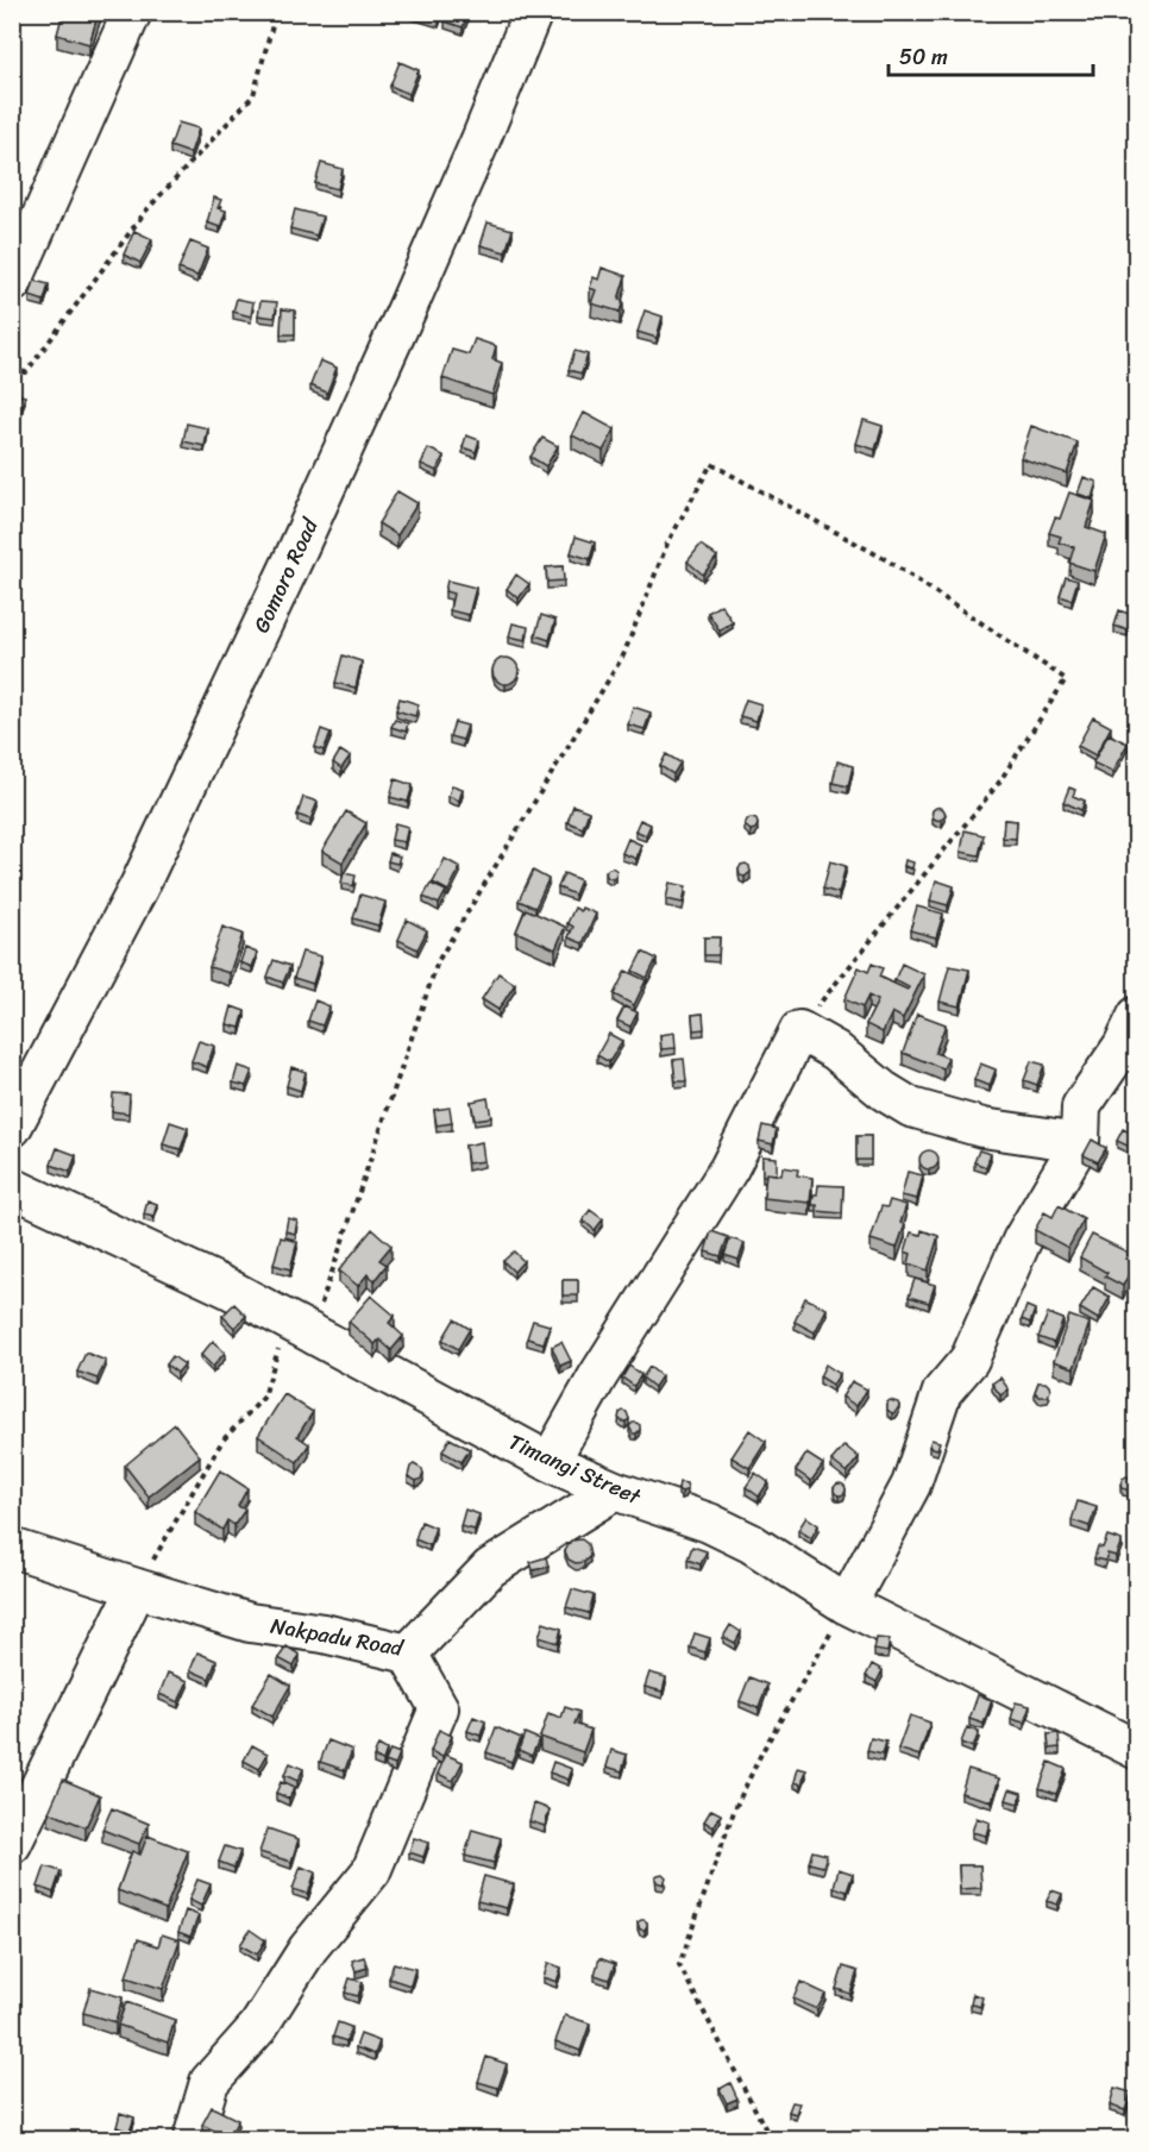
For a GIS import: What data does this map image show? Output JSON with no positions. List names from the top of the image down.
{
  "streets": {
    "street": ["Gomoro Road", "Timangi Street", "Nakpadu Road"]
  },
  "crossings": [
    ["Timangi Street", "Nakpadu Road"]
  ],
  "scale_bar": "50 m"
}
